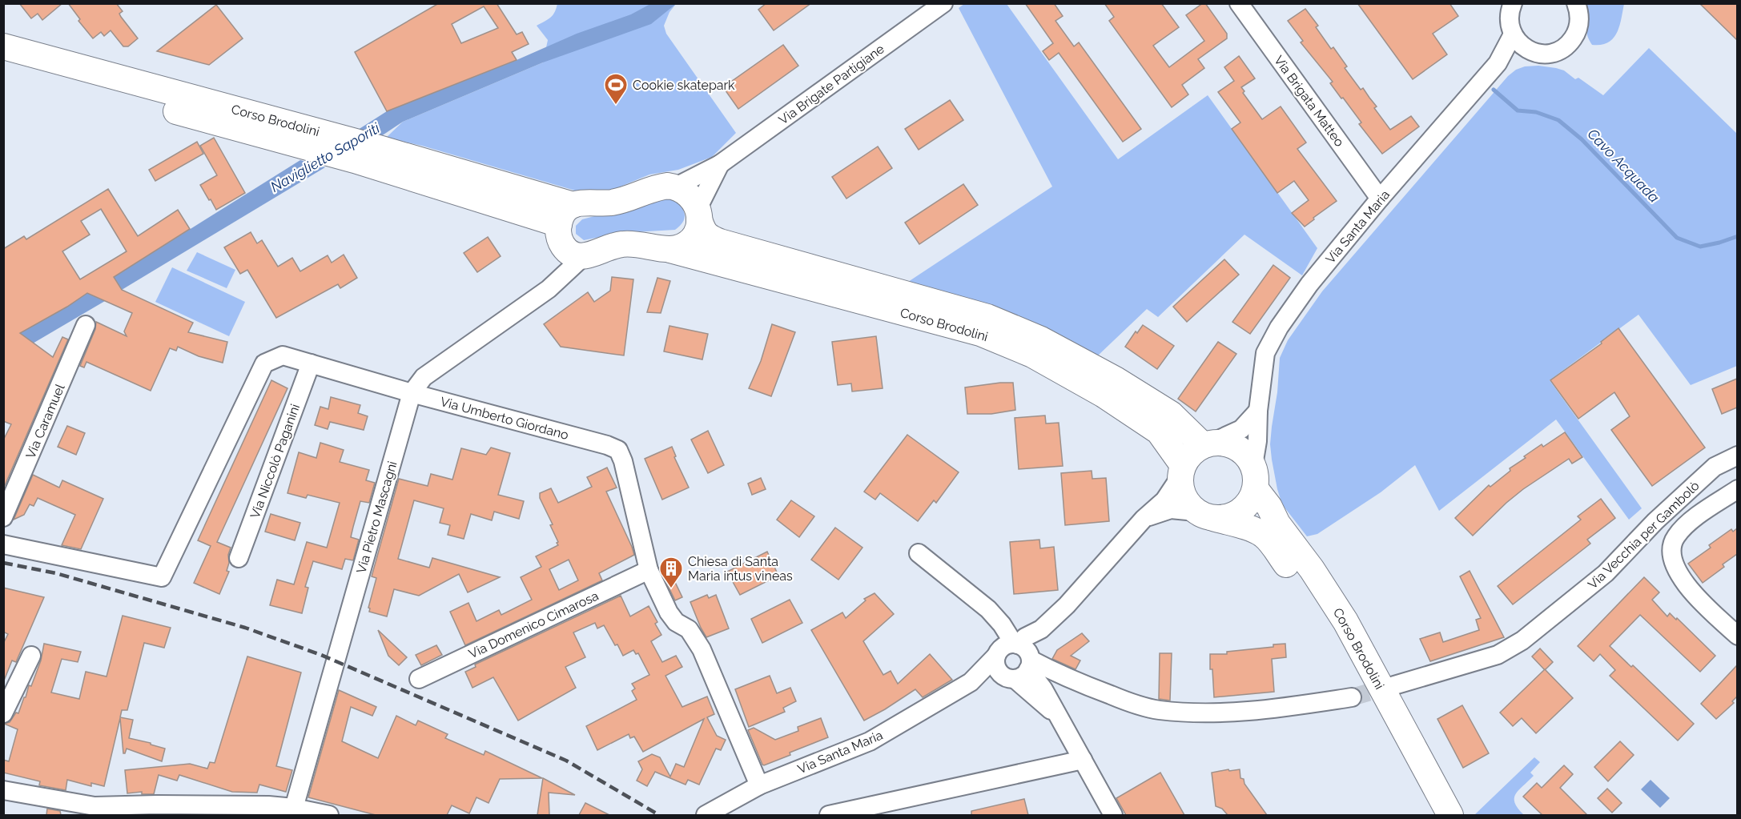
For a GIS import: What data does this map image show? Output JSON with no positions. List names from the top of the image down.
{
  "streets": {
    "main road": ["Corso Brodolini"],
    "street": [
      "Via Brigate Partigiane",
      "Via Brigata Matteo",
      "Via Santa Maria",
      "Via Umberto Giordano",
      "Via Caramuel",
      "Via Niccolò Paganini",
      "Via Pietro Mascagni",
      "Via Vecchia per Gambolò",
      "Via Domenico Cimarosa"
    ]
  },
  "crossings": [
    ["Via Brigate Partigiane", "Corso Brodolini"],
    ["Via Brigata Matteo", "Via Santa Maria"],
    ["Corso Brodolini", "Via Santa Maria"],
    ["Corso Brodolini", "Via Pietro Mascagni"],
    ["Via Santa Maria", "Via Umberto Giordano"],
    ["Via Umberto Giordano", "Via Niccolò Paganini"],
    ["Via Umberto Giordano", "Via Pietro Mascagni"],
    ["Via Umberto Giordano", "Via Domenico Cimarosa"]
  ],
  "water": ["Naviglietto Saporiti", "Cavo Acquada"],
  "places": {
    "sports": ["Cookie skatepark"],
    "building": ["Chiesa di Santa Maria intus vineas"]
  }
}
